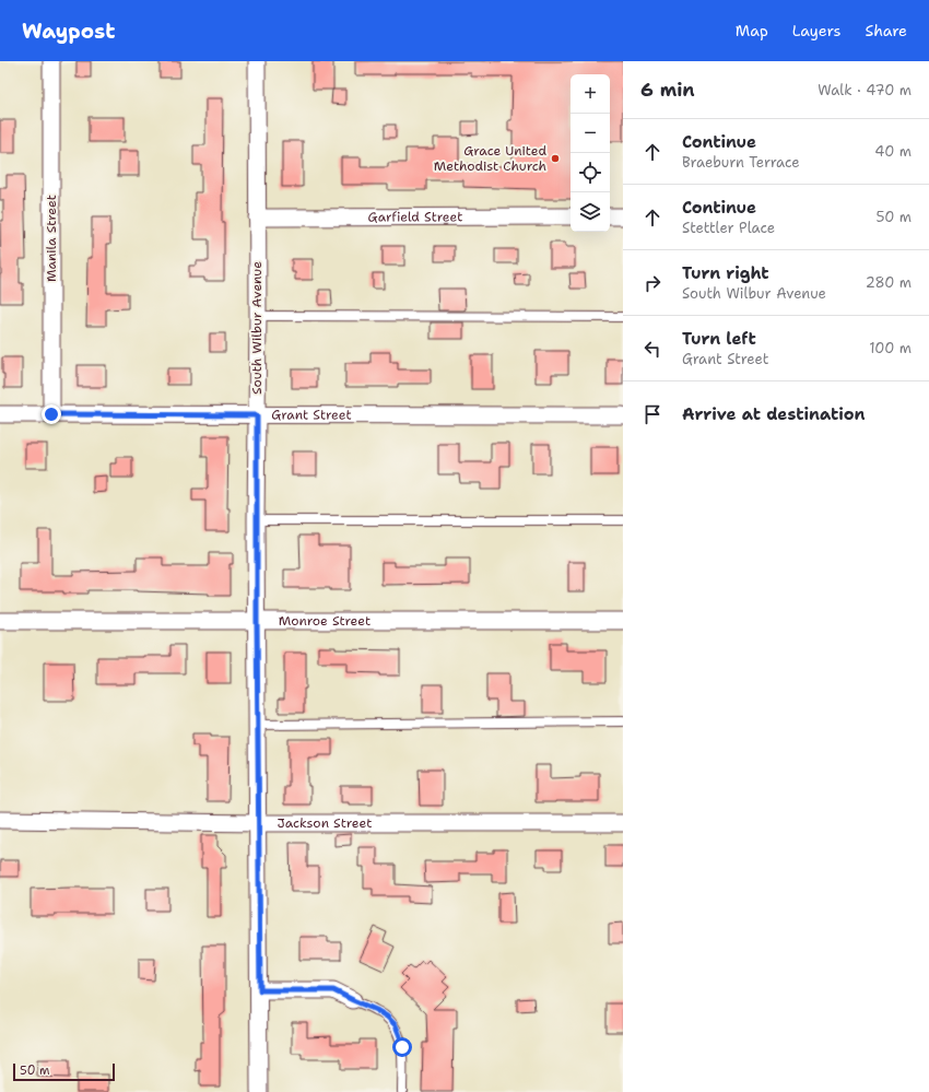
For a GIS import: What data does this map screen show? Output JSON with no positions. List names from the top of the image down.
{
  "streets": {
    "street": [
      "Garfield Street",
      "Manila Street",
      "South Wilbur Avenue",
      "Grant Street",
      "Monroe Street",
      "Jackson Street"
    ]
  },
  "crossings": [
    ["Garfield Street", "South Wilbur Avenue"],
    ["Manila Street", "Grant Street"],
    ["South Wilbur Avenue", "Grant Street"],
    ["South Wilbur Avenue", "Monroe Street"],
    ["South Wilbur Avenue", "Jackson Street"]
  ],
  "places": ["Grace United Methodist Church"],
  "scale_bar": "50 m",
  "page": {
    "header": "Waypost",
    "nav": ["Map", "Layers", "Share"],
    "heading": ["6 min", "Walk · 470 m"],
    "map_buttons": ["+", "−"],
    "list": [
      ["Continue", "Braeburn Terrace", "40 m"],
      ["Continue", "Stettler Place", "50 m"],
      ["Turn right", "South Wilbur Avenue", "280 m"],
      ["Turn left", "Grant Street", "100 m"],
      "Arrive at destination"
    ],
    "scale": "50 m"
  }
}
